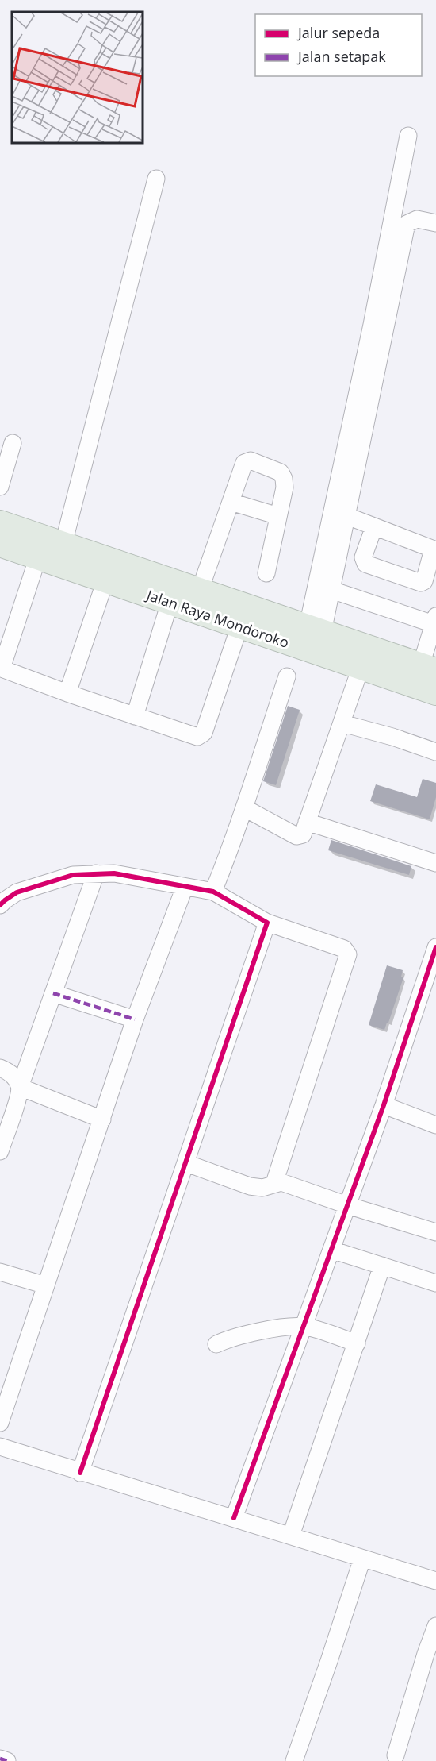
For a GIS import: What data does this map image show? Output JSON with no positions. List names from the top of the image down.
{
  "streets": {
    "highway": ["Jalan Raya Mondoroko"]
  },
  "legend": ["Jalur sepeda", "Jalan setapak"]
}
